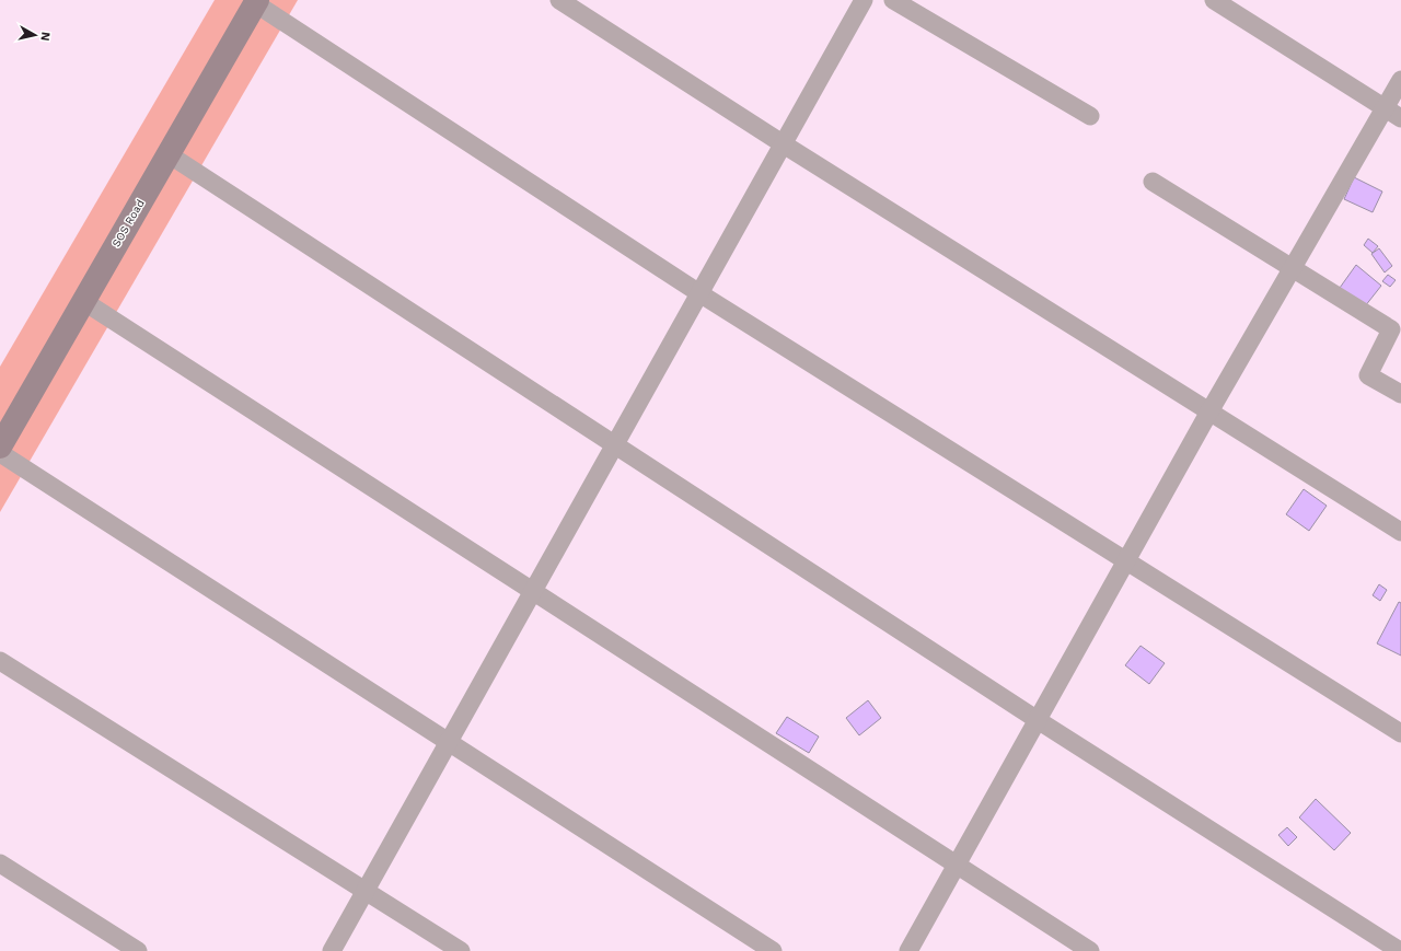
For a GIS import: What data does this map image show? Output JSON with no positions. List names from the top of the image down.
{
  "streets": {
    "street": ["SOS Road"]
  },
  "north": "right"
}
